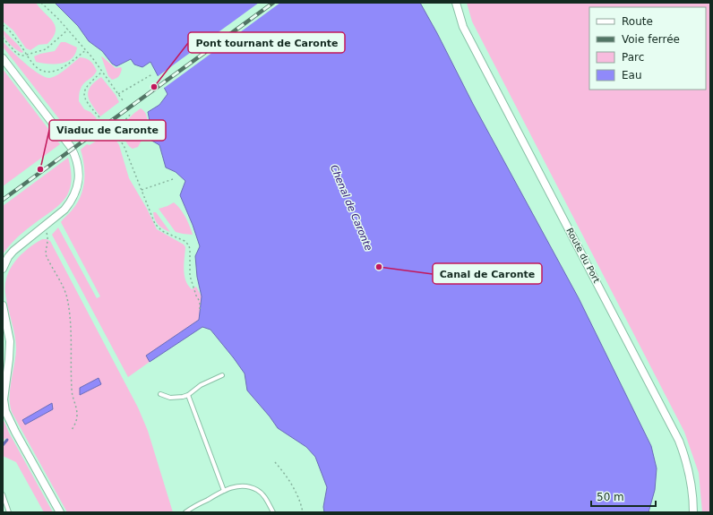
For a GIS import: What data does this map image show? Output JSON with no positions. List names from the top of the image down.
{
  "streets": {
    "street": ["Route du Port"]
  },
  "water": ["Chenal de Caronte"],
  "places": ["Pont tournant de Caronte", "Viaduc de Caronte", "Canal de Caronte"],
  "legend": [
    "Route",
    "Voie ferrée",
    "Parc",
    "Eau"
  ],
  "scale_bar": "50 m"
}
